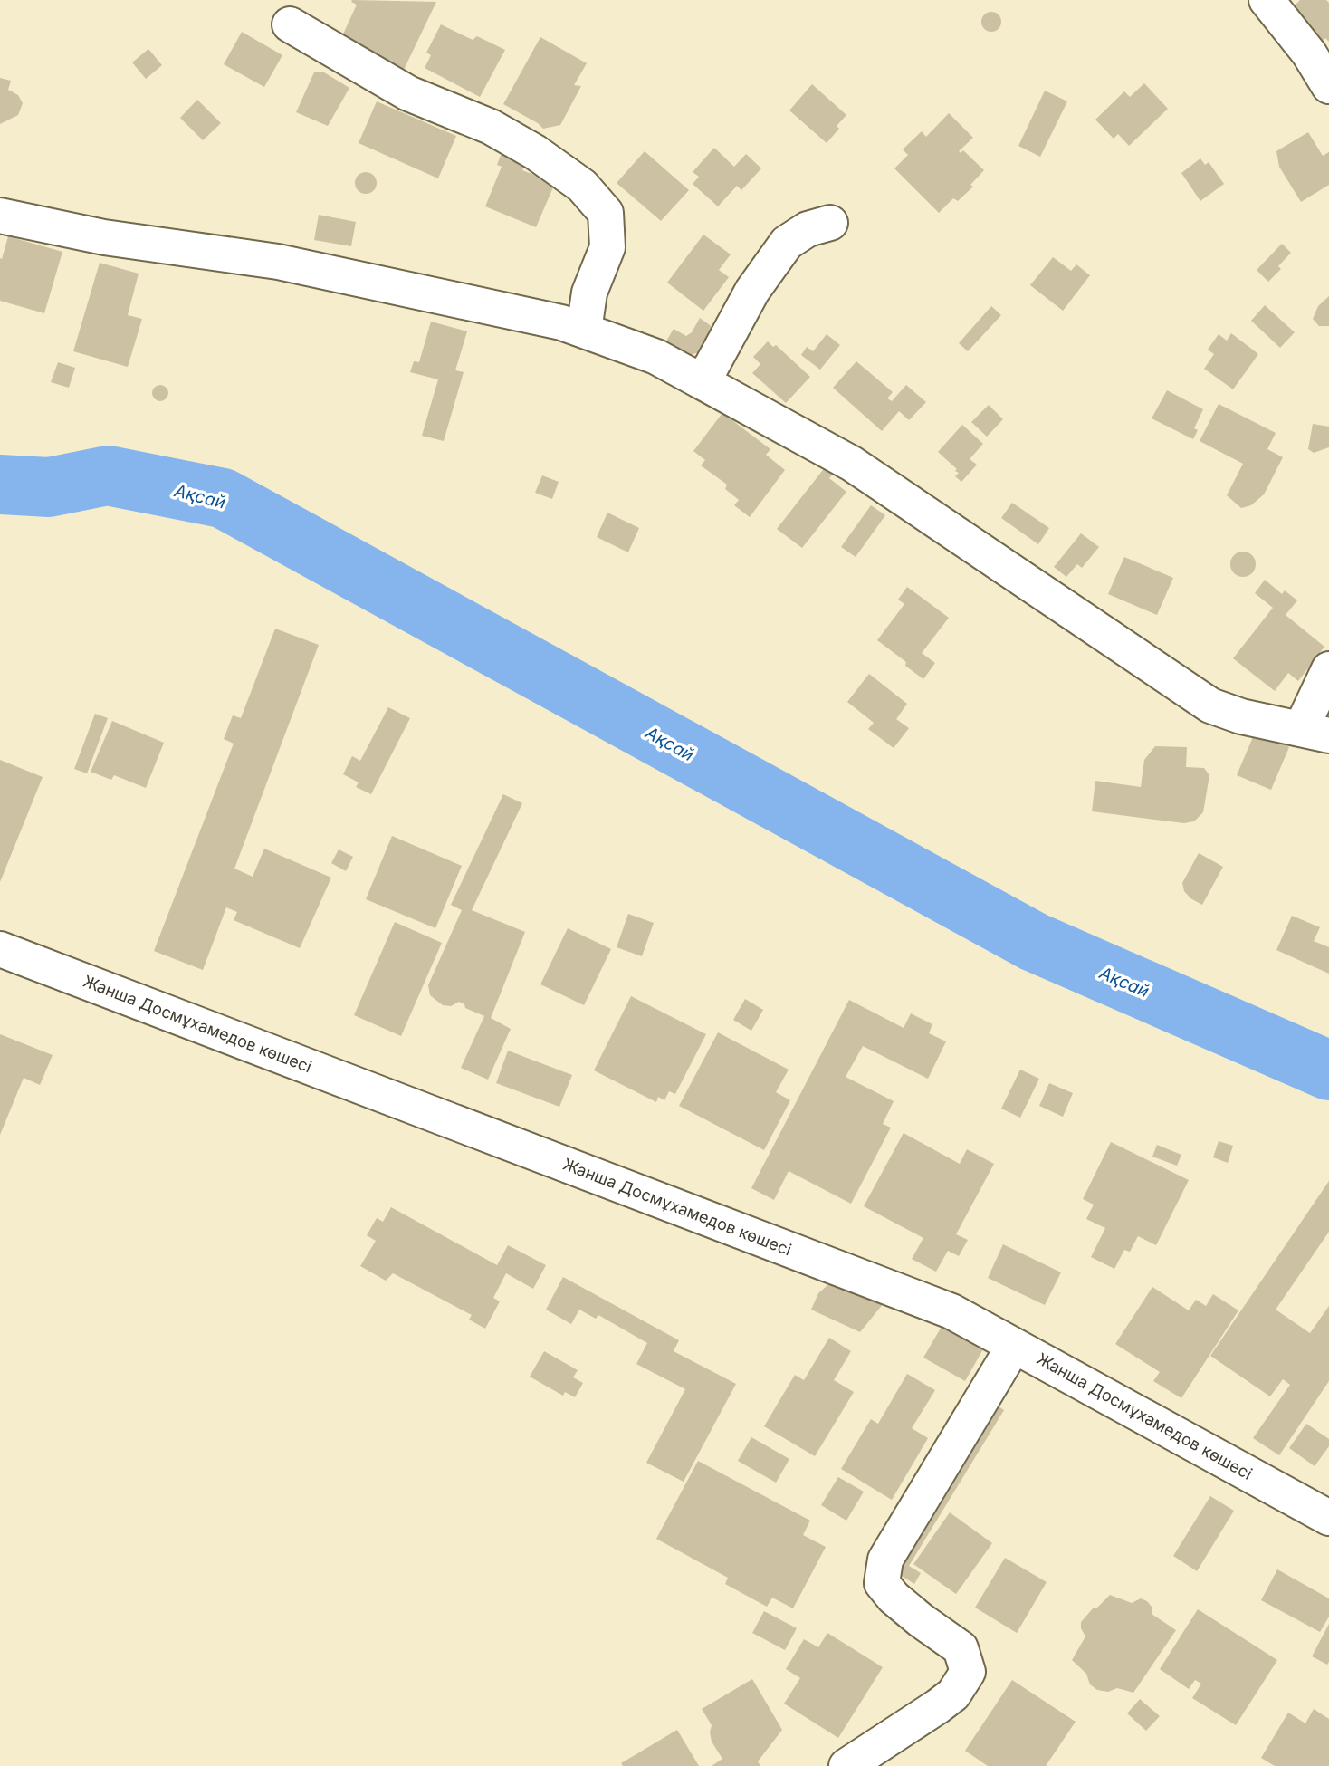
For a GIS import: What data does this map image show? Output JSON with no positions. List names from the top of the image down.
{
  "streets": {
    "street": ["Жанша Досмұхамедов көшесі"]
  },
  "water": ["Ақсай"]
}
